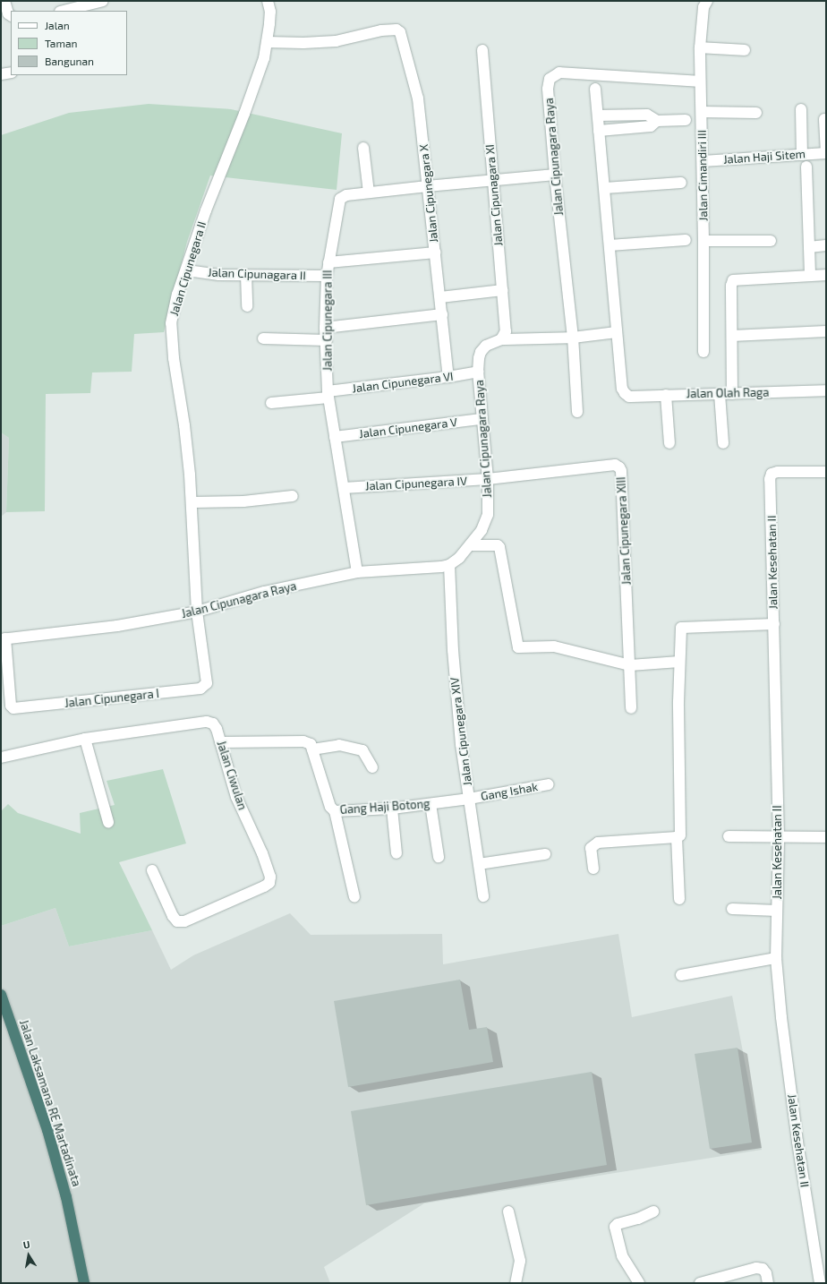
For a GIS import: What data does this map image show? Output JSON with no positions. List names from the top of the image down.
{
  "streets": {
    "highway": ["Jalan Laksamana RE Martadinata"],
    "street": [
      "Jalan Cipunagara Raya",
      "Jalan Haji Sitem",
      "Jalan Cimandiri III",
      "Jalan Cipunegara X",
      "Jalan Cipunagara XI",
      "Jalan Cipunegara II",
      "Jalan Cipunagara II",
      "Jalan Cipunegara III",
      "Jalan Cipunegara VI",
      "Jalan Olah Raga",
      "Jalan Cipunegara V",
      "Jalan Cipunegara IV",
      "Jalan Cipunegara XIII",
      "Jalan Kesehatan II",
      "Jalan Cipunegara I",
      "Jalan Cipunegara XIV",
      "Jalan Ciwulan",
      "Gang Ishak",
      "Gang Haji Botong"
    ]
  },
  "crossings": [
    ["Jalan Cipunagara Raya", "Jalan Cimandiri III"],
    ["Jalan Cipunagara Raya", "Jalan Cipunagara XI"],
    ["Jalan Cipunagara Raya", "Jalan Cipunegara II"],
    ["Jalan Cipunagara Raya", "Jalan Cipunegara III"],
    ["Jalan Cipunagara Raya", "Jalan Cipunegara VI"],
    ["Jalan Cipunagara Raya", "Jalan Cipunegara V"],
    ["Jalan Cipunagara Raya", "Jalan Cipunegara IV"],
    ["Jalan Cipunagara Raya", "Jalan Cipunegara XIII"],
    ["Jalan Cipunagara Raya", "Jalan Cipunegara I"],
    ["Jalan Cipunagara Raya", "Jalan Cipunegara XIV"],
    ["Jalan Haji Sitem", "Jalan Cimandiri III"],
    ["Jalan Cipunegara X", "Jalan Cipunegara II"],
    ["Jalan Cipunegara X", "Jalan Cipunegara III"],
    ["Jalan Cipunegara X", "Jalan Cipunegara VI"],
    ["Jalan Cipunagara XI", "Jalan Cipunegara III"],
    ["Jalan Cipunegara II", "Jalan Cipunagara II"],
    ["Jalan Cipunegara II", "Jalan Cipunegara I"],
    ["Jalan Cipunagara II", "Jalan Cipunegara III"],
    ["Jalan Cipunegara III", "Jalan Cipunegara VI"],
    ["Jalan Cipunegara III", "Jalan Cipunegara V"],
    ["Jalan Cipunegara III", "Jalan Cipunegara IV"],
    ["Jalan Cipunegara IV", "Jalan Cipunegara XIII"],
    ["Jalan Cipunegara XIV", "Gang Ishak"],
    ["Jalan Cipunegara XIV", "Gang Haji Botong"],
    ["Gang Ishak", "Gang Haji Botong"]
  ],
  "legend": ["Jalan", "Taman", "Bangunan"],
  "north": "top"
}
